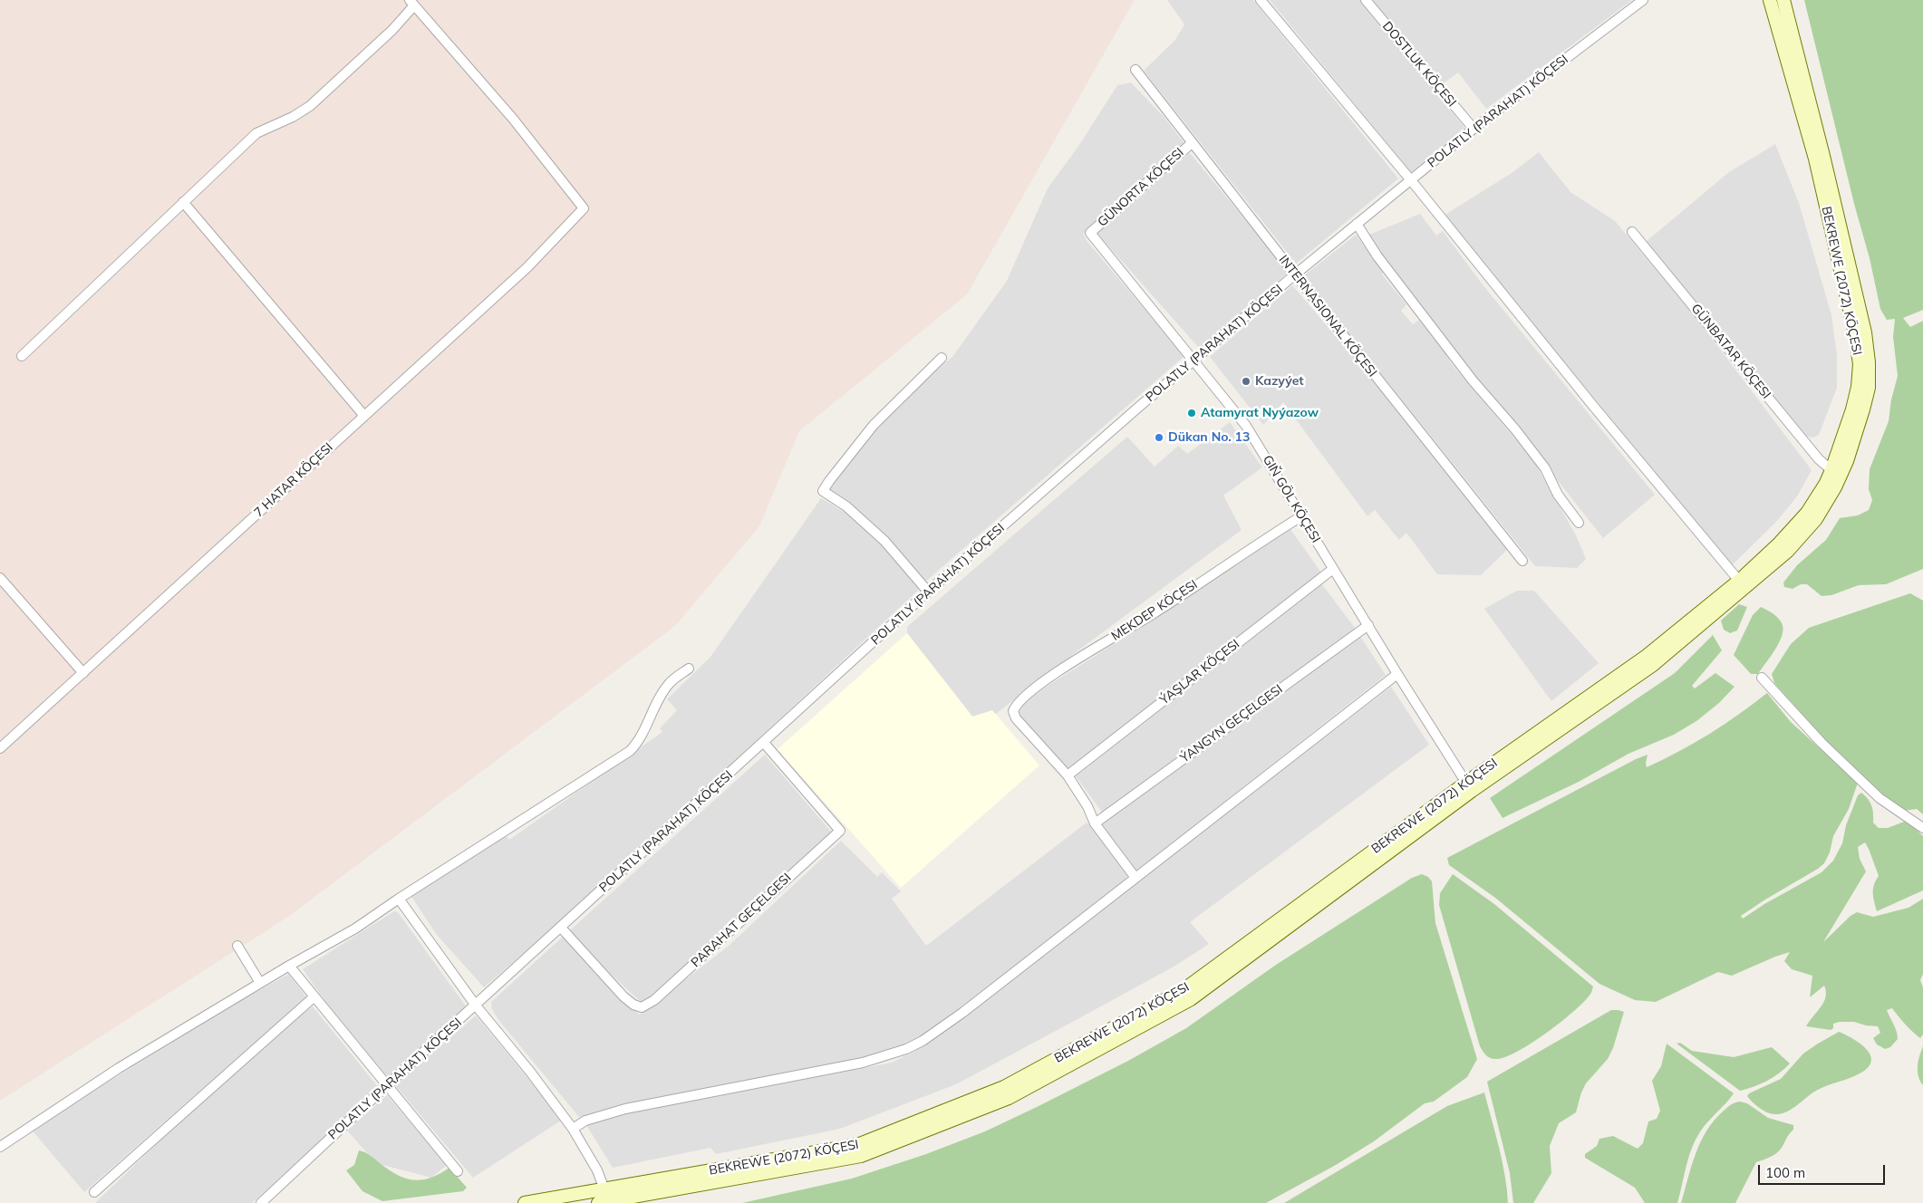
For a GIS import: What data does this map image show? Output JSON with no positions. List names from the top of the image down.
{
  "streets": {
    "main road": ["BEKREWE (2072) KÖÇESI"],
    "street": [
      "DOSTLUK KÖÇESI",
      "POLATLY (PARAHAT) KÖÇESI",
      "GÜNORTA KÖÇESI",
      "INTERNASIONAL KÖÇESI",
      "GÜNBATAR KÖÇESI",
      "7 HATAR KÖÇESI",
      "GIŇ GÖL KÖÇESI",
      "MEKDEP KÖÇESI",
      "ÝAŞLAR KÖÇESI",
      "ÝANGYN GEÇELGESI",
      "PARAHAT GEÇELGESI"
    ]
  },
  "crossings": [
    ["DOSTLUK KÖÇESI", "POLATLY (PARAHAT) KÖÇESI"],
    ["POLATLY (PARAHAT) KÖÇESI", "INTERNASIONAL KÖÇESI"],
    ["POLATLY (PARAHAT) KÖÇESI", "GIŇ GÖL KÖÇESI"],
    ["POLATLY (PARAHAT) KÖÇESI", "PARAHAT GEÇELGESI"],
    ["GÜNORTA KÖÇESI", "INTERNASIONAL KÖÇESI"],
    ["GÜNORTA KÖÇESI", "GIŇ GÖL KÖÇESI"],
    ["BEKREWE (2072) KÖÇESI", "GÜNBATAR KÖÇESI"],
    ["BEKREWE (2072) KÖÇESI", "GIŇ GÖL KÖÇESI"],
    ["GIŇ GÖL KÖÇESI", "MEKDEP KÖÇESI"],
    ["GIŇ GÖL KÖÇESI", "ÝAŞLAR KÖÇESI"],
    ["GIŇ GÖL KÖÇESI", "ÝANGYN GEÇELGESI"],
    ["MEKDEP KÖÇESI", "ÝAŞLAR KÖÇESI"]
  ],
  "places": ["Kazyýet", "Atamyrat Nyýazow", "Dükan No. 13"],
  "scale_bar": "100 m"
}
